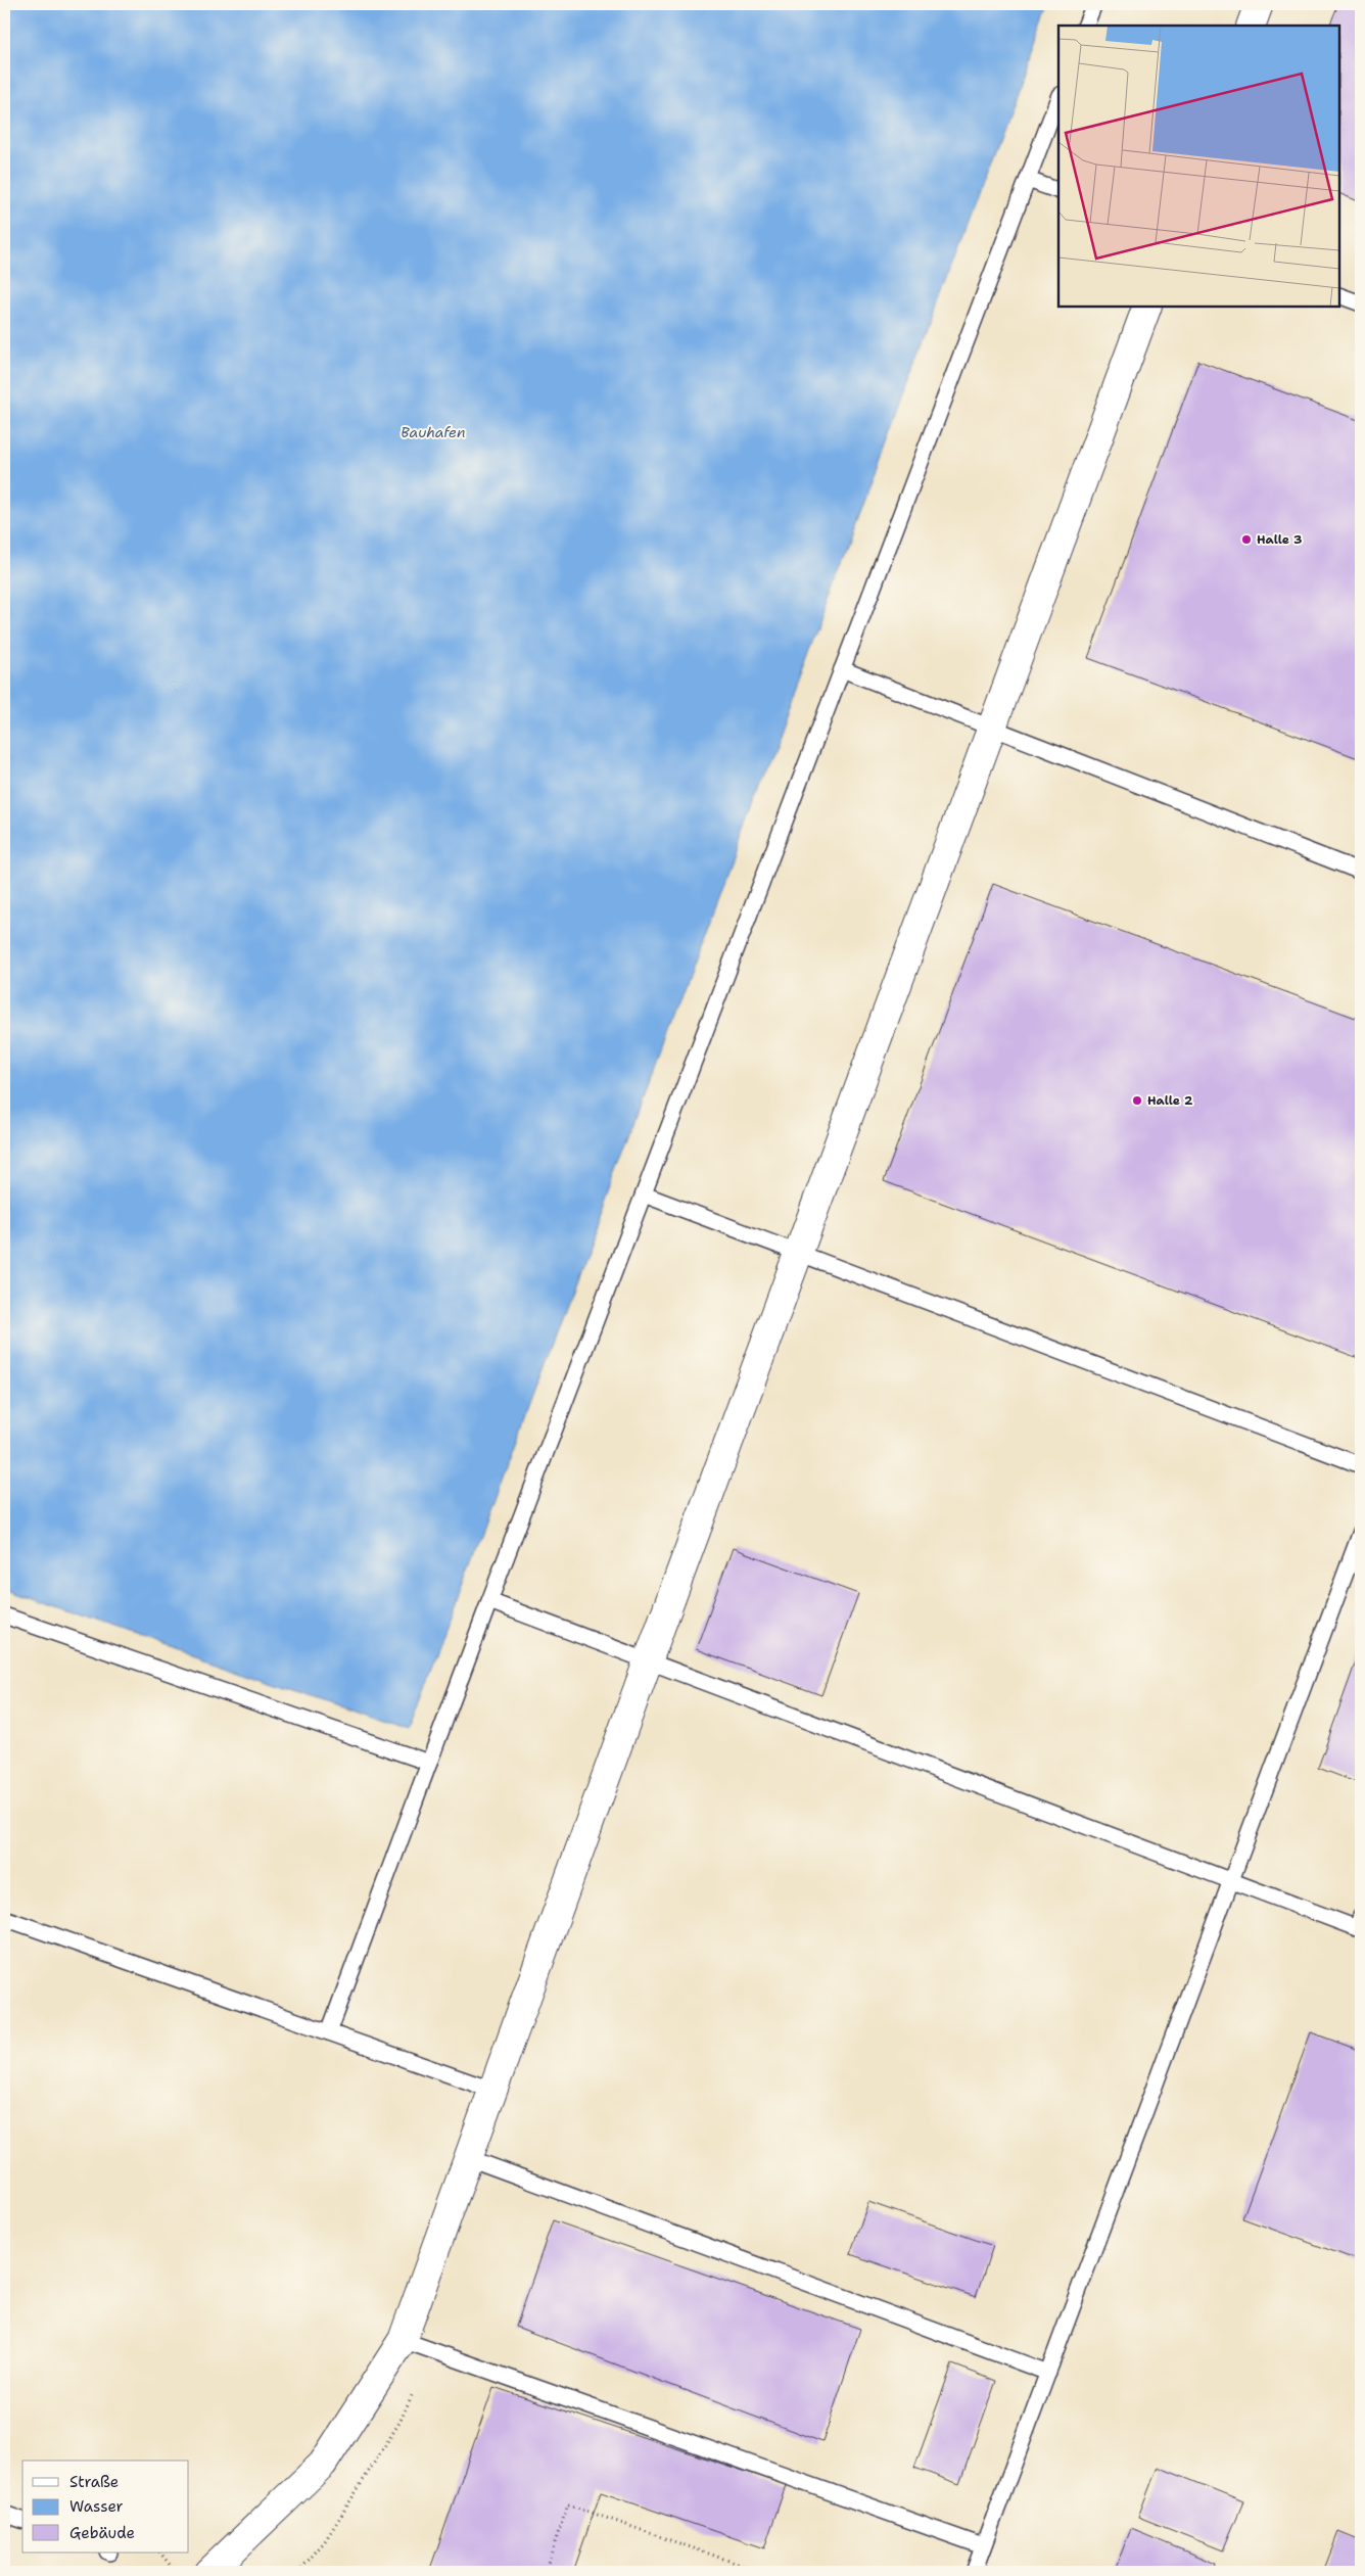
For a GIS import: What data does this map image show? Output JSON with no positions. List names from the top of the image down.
{
  "water": ["Bauhafen"],
  "places": ["Halle 3", "Halle 2"],
  "legend": ["Straße", "Wasser", "Gebäude"]
}
